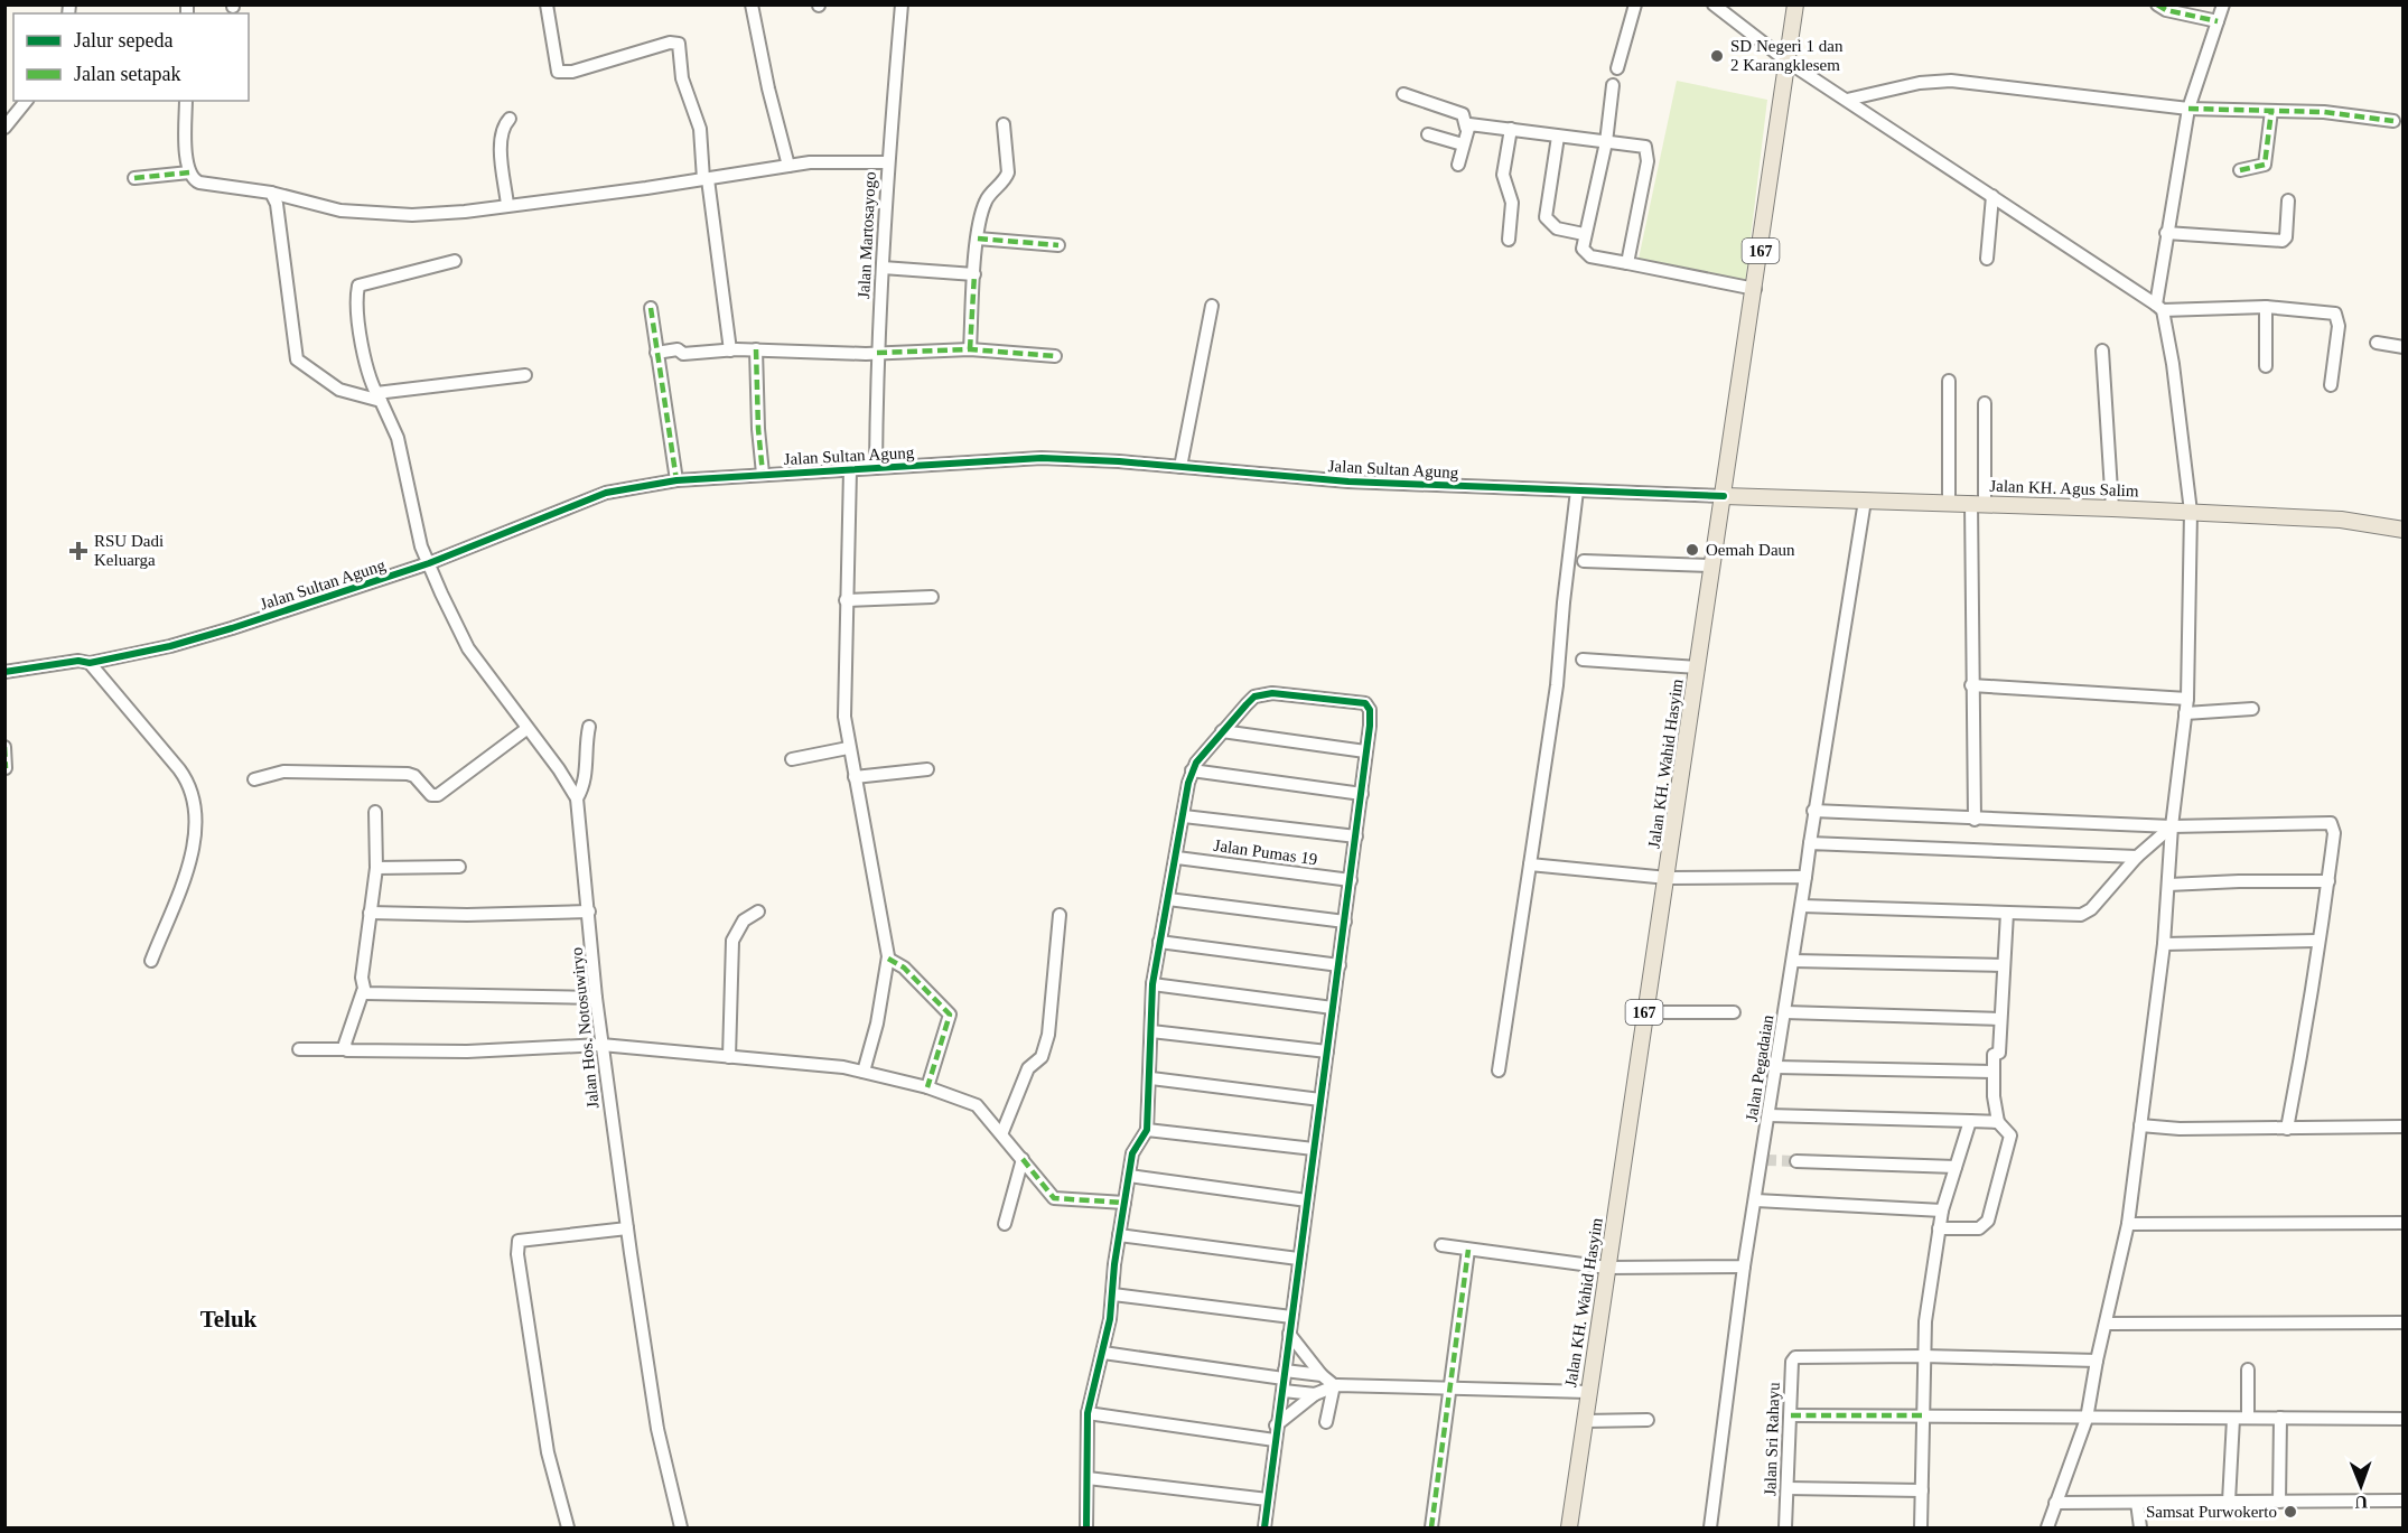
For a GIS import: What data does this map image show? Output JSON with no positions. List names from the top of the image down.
{
  "streets": {
    "main road": ["167", "Jalan KH. Agus Salim", "Jalan KH. Wahid Hasyim"],
    "street": [
      "Jalan Martosayogo",
      "Jalan Sultan Agung",
      "Jalan Pumas 19",
      "Jalan Hos. Notosuwiryo",
      "Jalan Pegadaian",
      "Jalan Sri Rahayu"
    ]
  },
  "crossings": [
    ["Jalan Martosayogo", "Jalan Sultan Agung"],
    ["Jalan Sultan Agung", "Jalan KH. Agus Salim"],
    ["Jalan Sultan Agung", "Jalan KH. Wahid Hasyim"],
    ["Jalan Sultan Agung", "Jalan Hos. Notosuwiryo"],
    ["Jalan KH. Agus Salim", "Jalan KH. Wahid Hasyim"],
    ["Jalan KH. Agus Salim", "Jalan Pegadaian"]
  ],
  "districts": ["Teluk"],
  "places": {
    "other": ["SD Negeri 1 dan 2 Karangklesem", "Oemah Daun", "Samsat Purwokerto"],
    "health": ["RSU Dadi Keluarga"]
  },
  "legend": ["Jalur sepeda", "Jalan setapak"],
  "north": "bottom"
}
